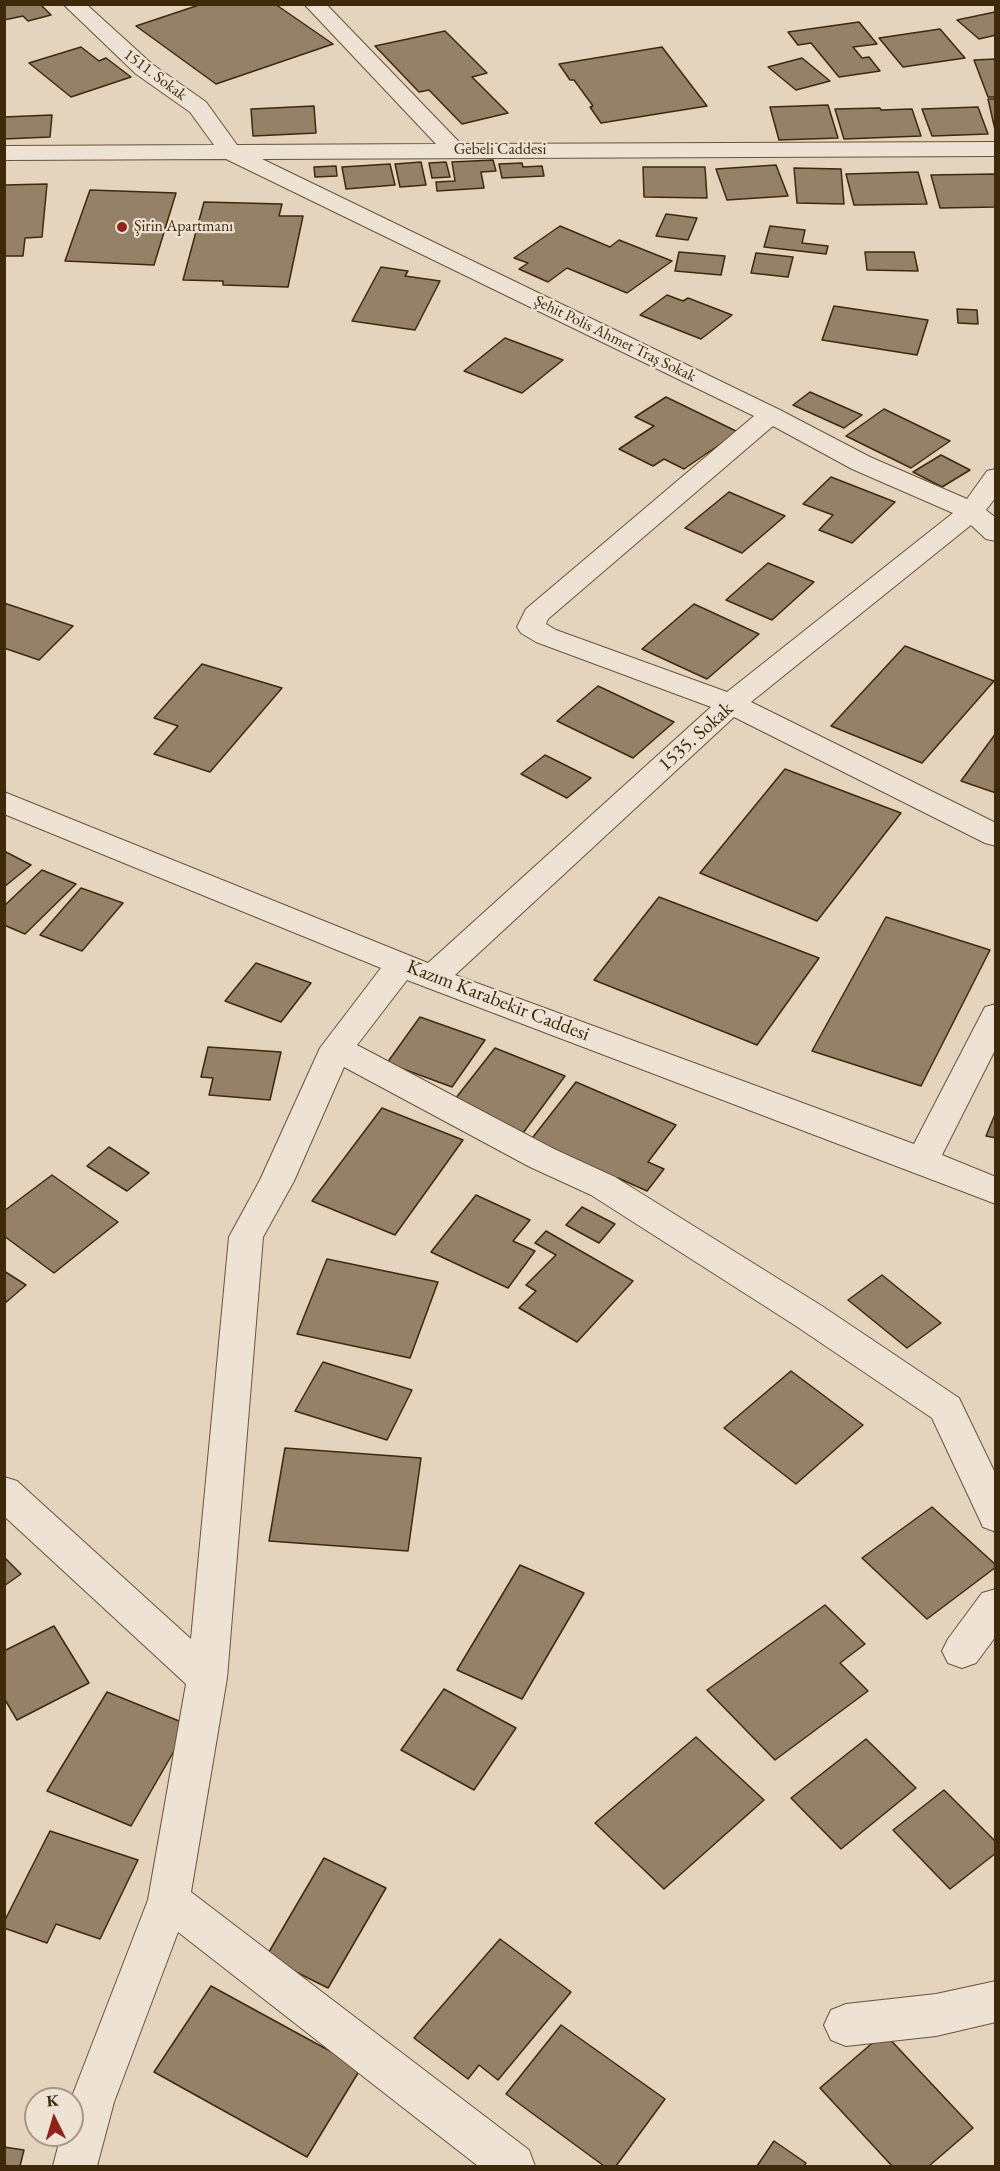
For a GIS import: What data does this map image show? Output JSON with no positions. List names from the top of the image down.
{
  "streets": {
    "street": [
      "1511. Sokak",
      "Gebeli Caddesi",
      "Şehit Polis Ahmet Traş Sokak",
      "1535. Sokak",
      "Kazım Karabekir Caddesi"
    ]
  },
  "crossings": [
    ["1511. Sokak", "Gebeli Caddesi"],
    ["1511. Sokak", "Şehit Polis Ahmet Traş Sokak"],
    ["Gebeli Caddesi", "Şehit Polis Ahmet Traş Sokak"],
    ["Şehit Polis Ahmet Traş Sokak", "1535. Sokak"],
    ["1535. Sokak", "Kazım Karabekir Caddesi"]
  ],
  "places": ["Şirin Apartmanı"],
  "north": "top"
}
